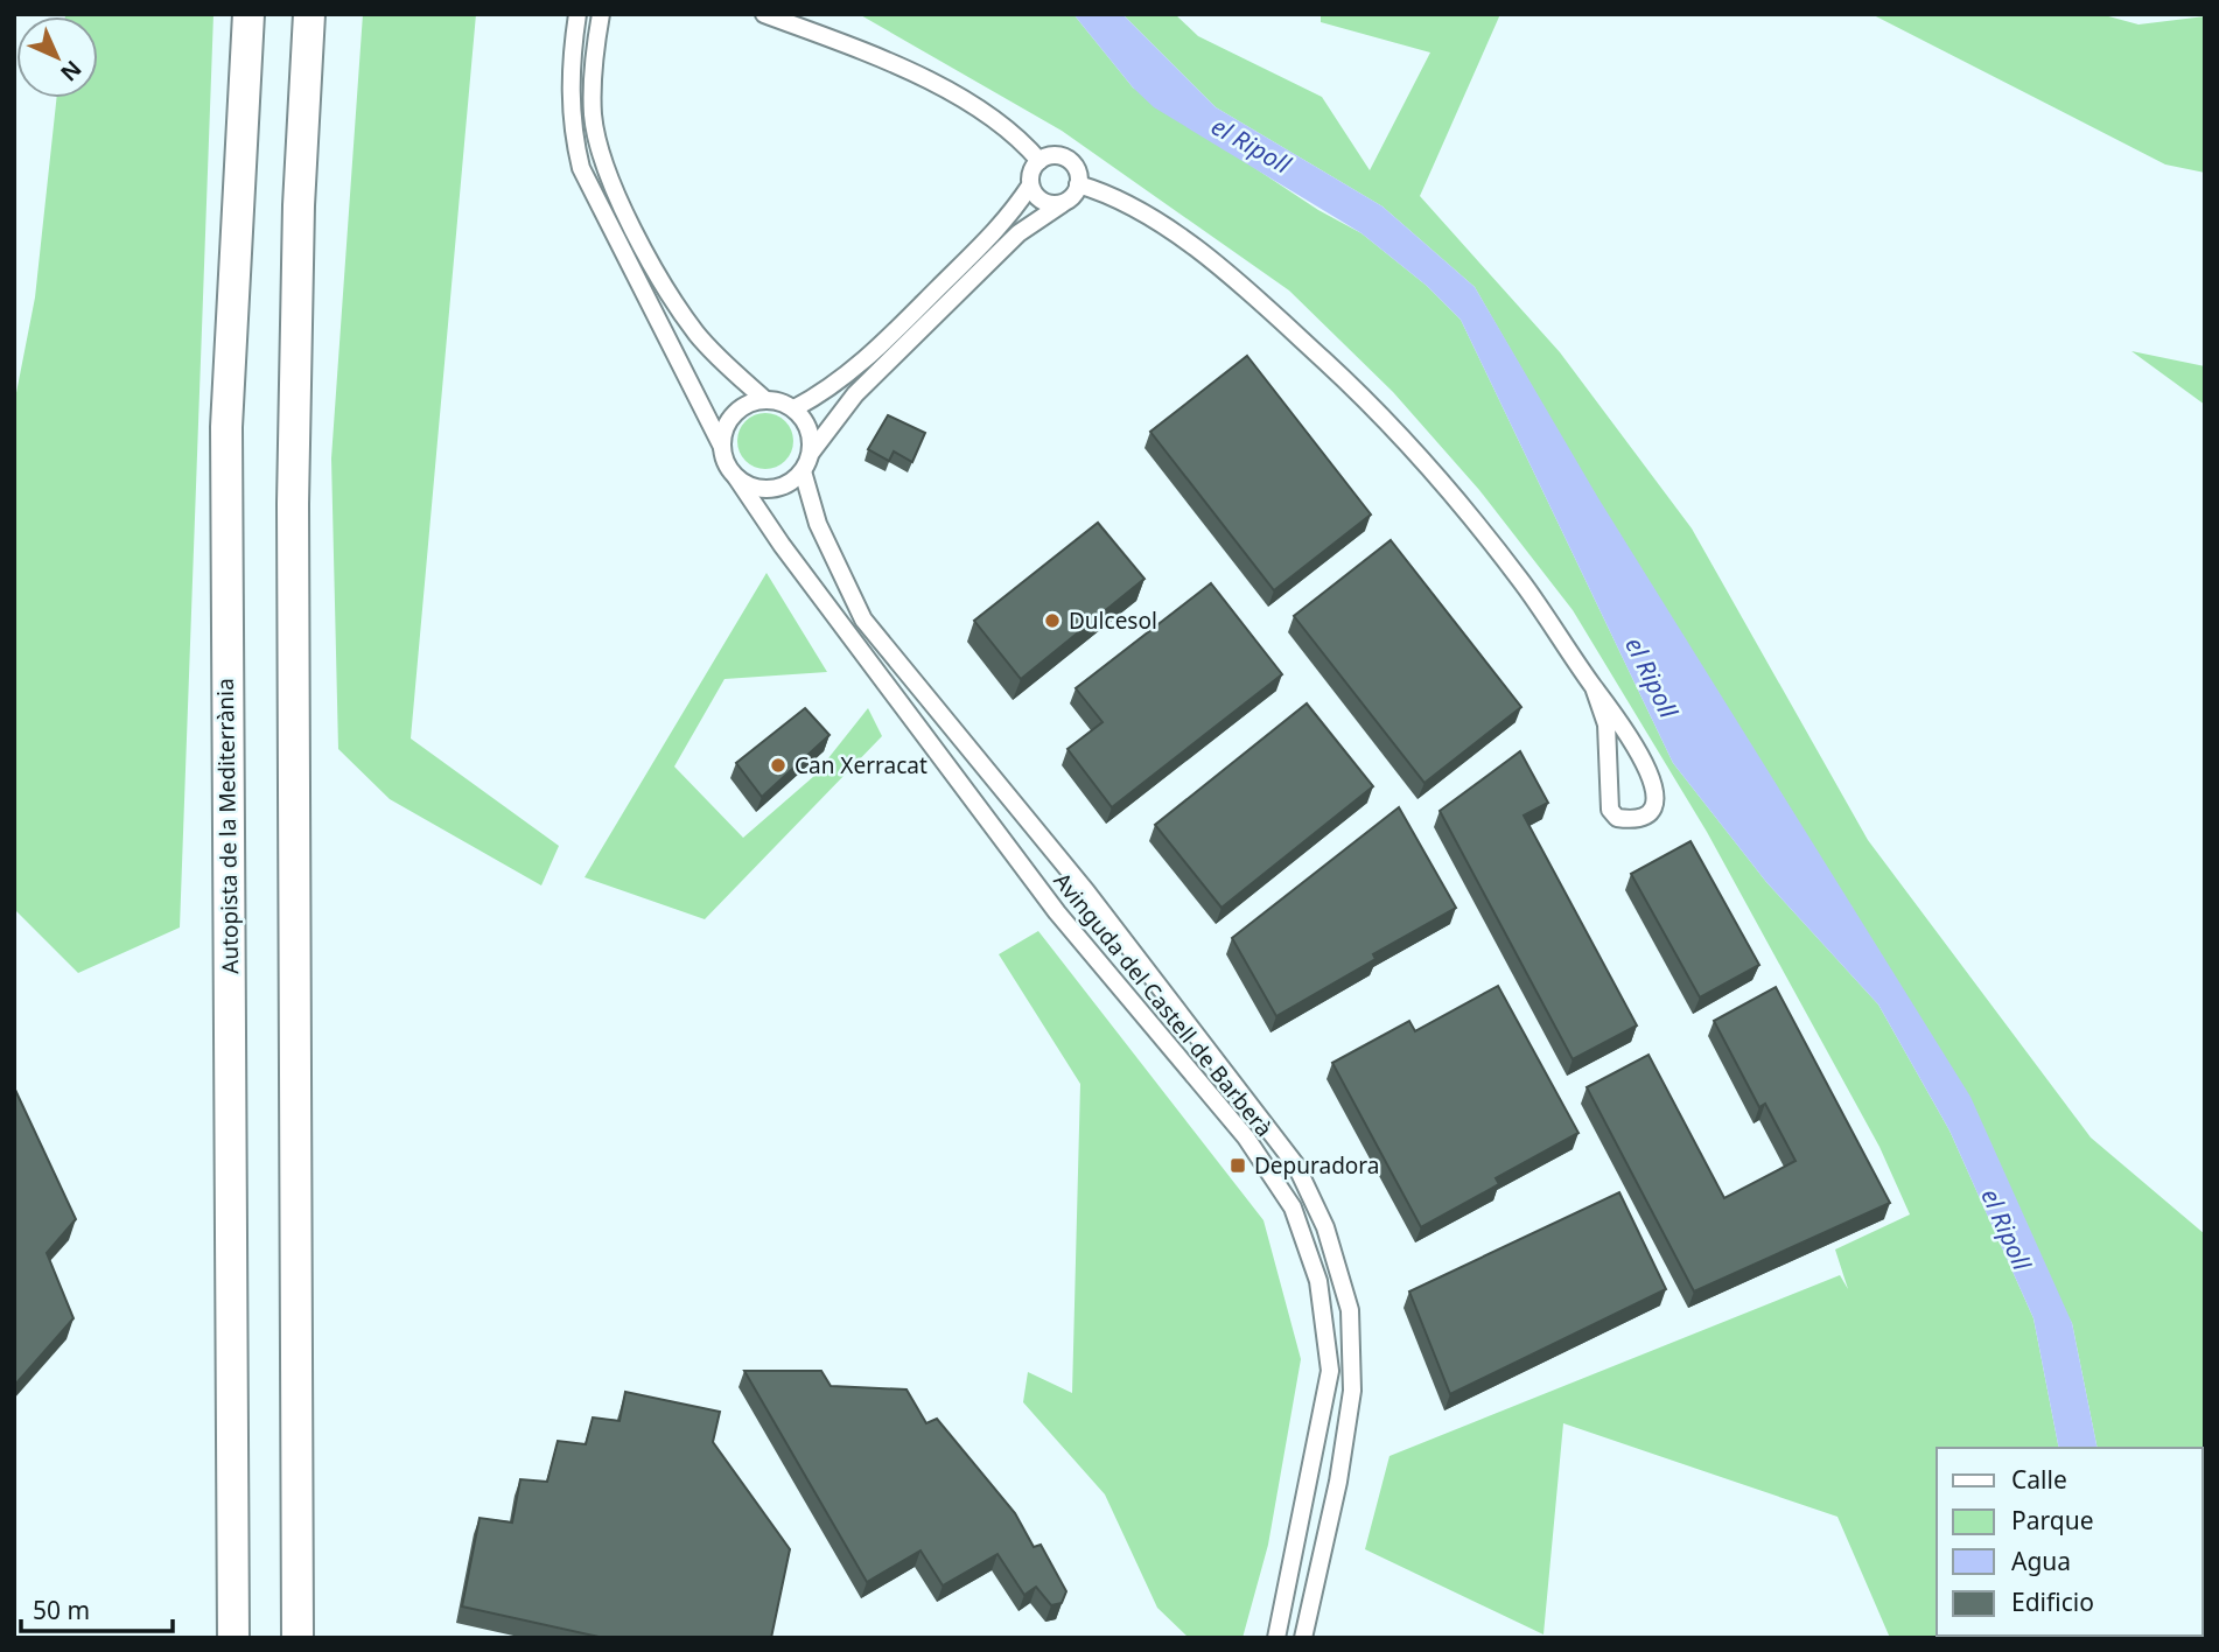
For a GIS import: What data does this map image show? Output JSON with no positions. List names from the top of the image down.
{
  "streets": {
    "highway": ["Autopista de la Mediterrània"],
    "street": ["Avinguda del Castell de Barberà"]
  },
  "water": ["el Ripoll"],
  "places": {
    "other": ["Dulcesol", "Can Xerracat"],
    "transit": ["Depuradora"]
  },
  "legend": [
    "Calle",
    "Parque",
    "Agua",
    "Edificio"
  ],
  "scale_bar": "50 m",
  "north": "bottom right"
}
